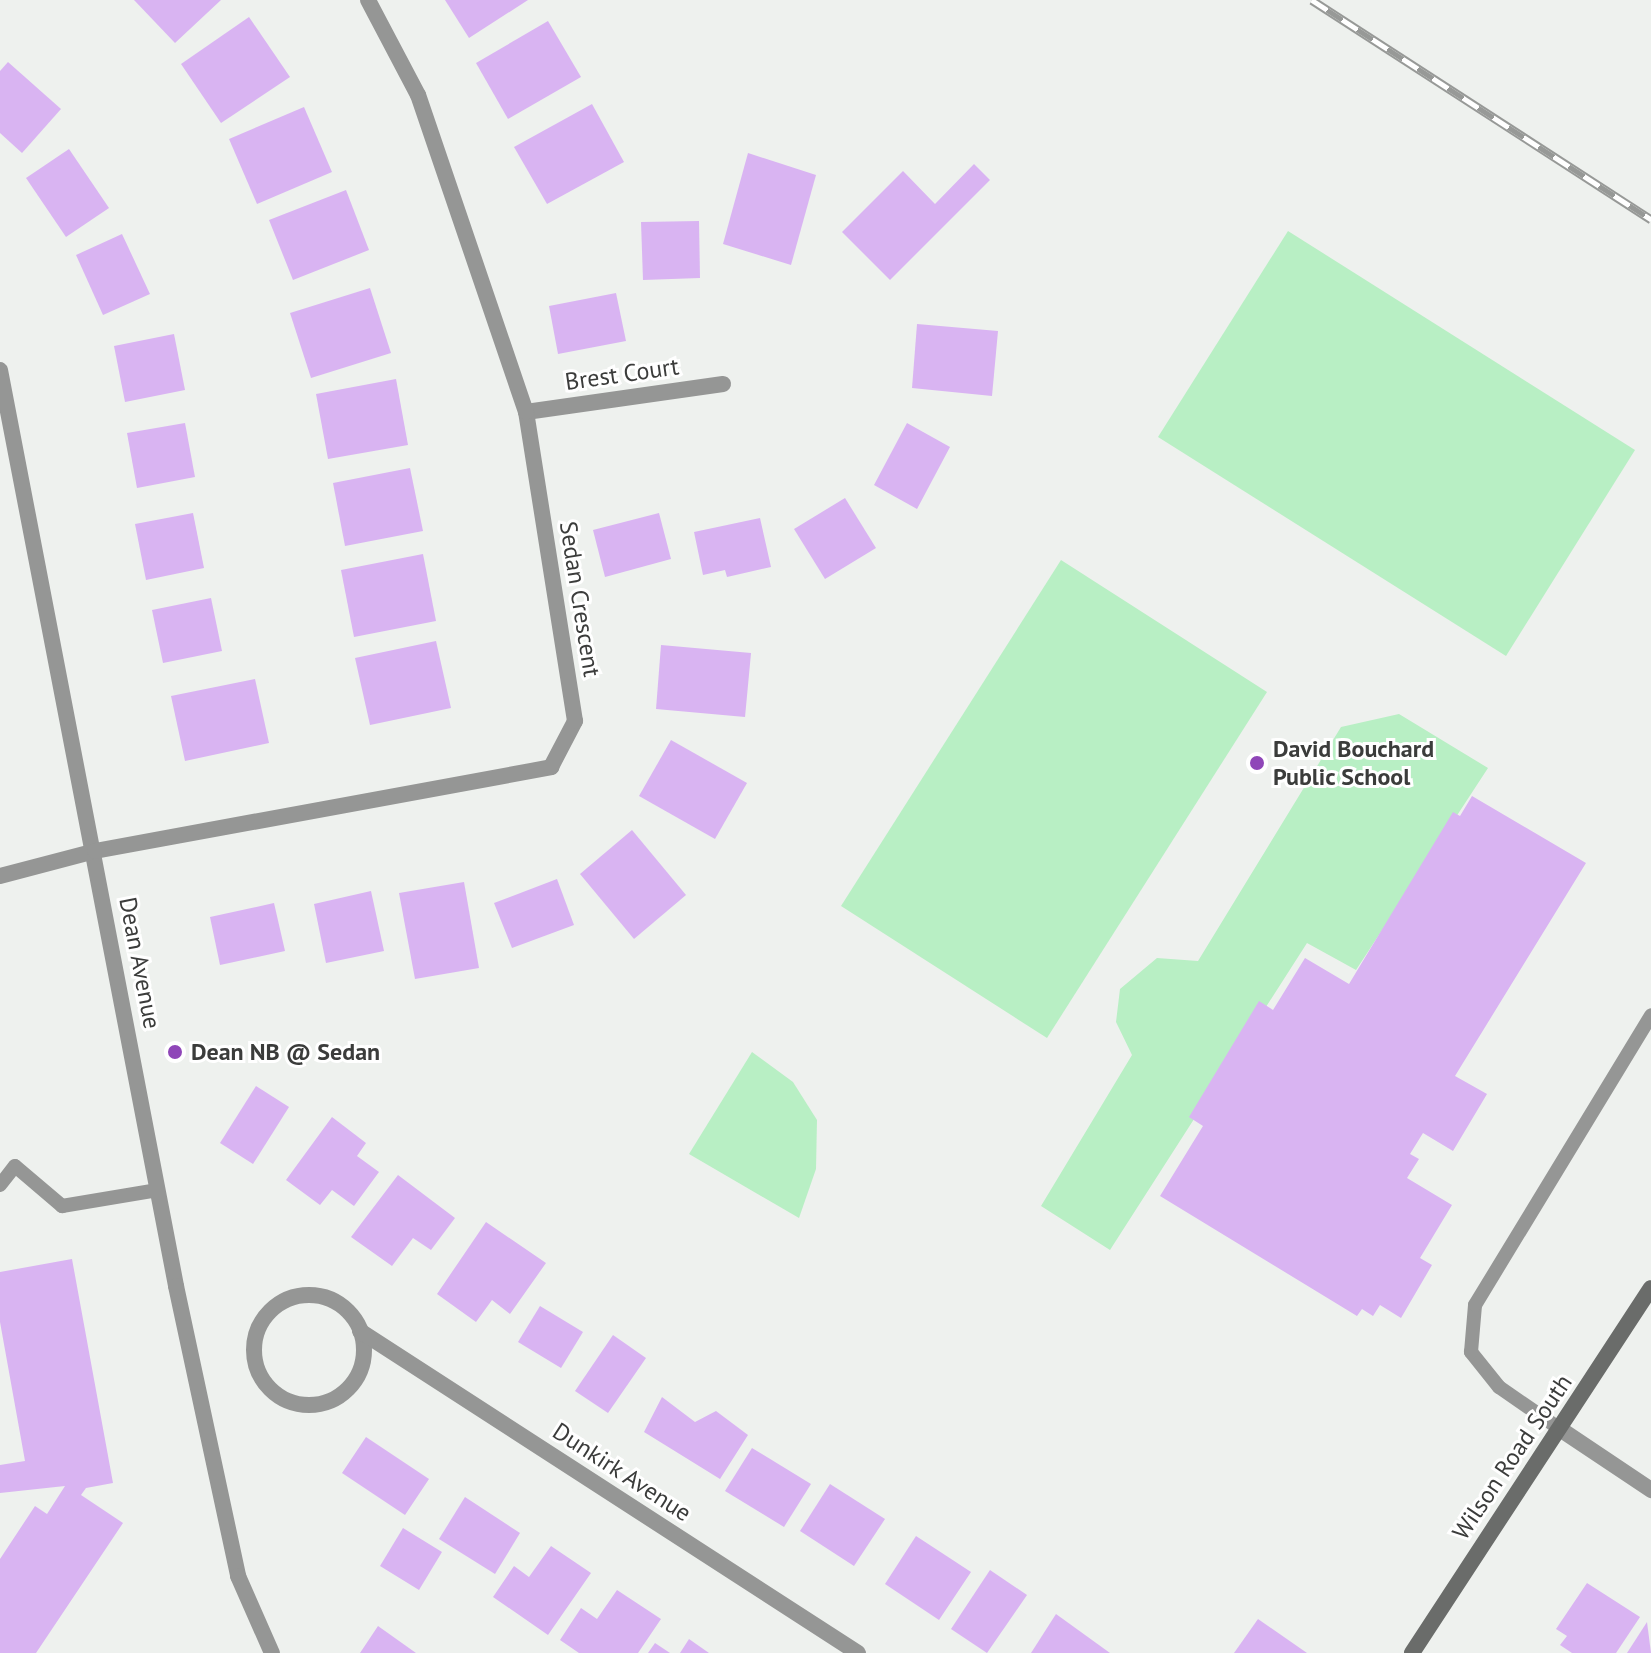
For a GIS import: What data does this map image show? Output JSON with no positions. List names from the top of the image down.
{
  "streets": {
    "main road": ["Wilson Road South"],
    "street": [
      "Brest Court",
      "Sedan Crescent",
      "Dean Avenue",
      "Dunkirk Avenue"
    ]
  },
  "crossings": [
    ["Brest Court", "Sedan Crescent"],
    ["Sedan Crescent", "Dean Avenue"]
  ],
  "places": ["David Bouchard Public School", "Dean NB @ Sedan"]
}
